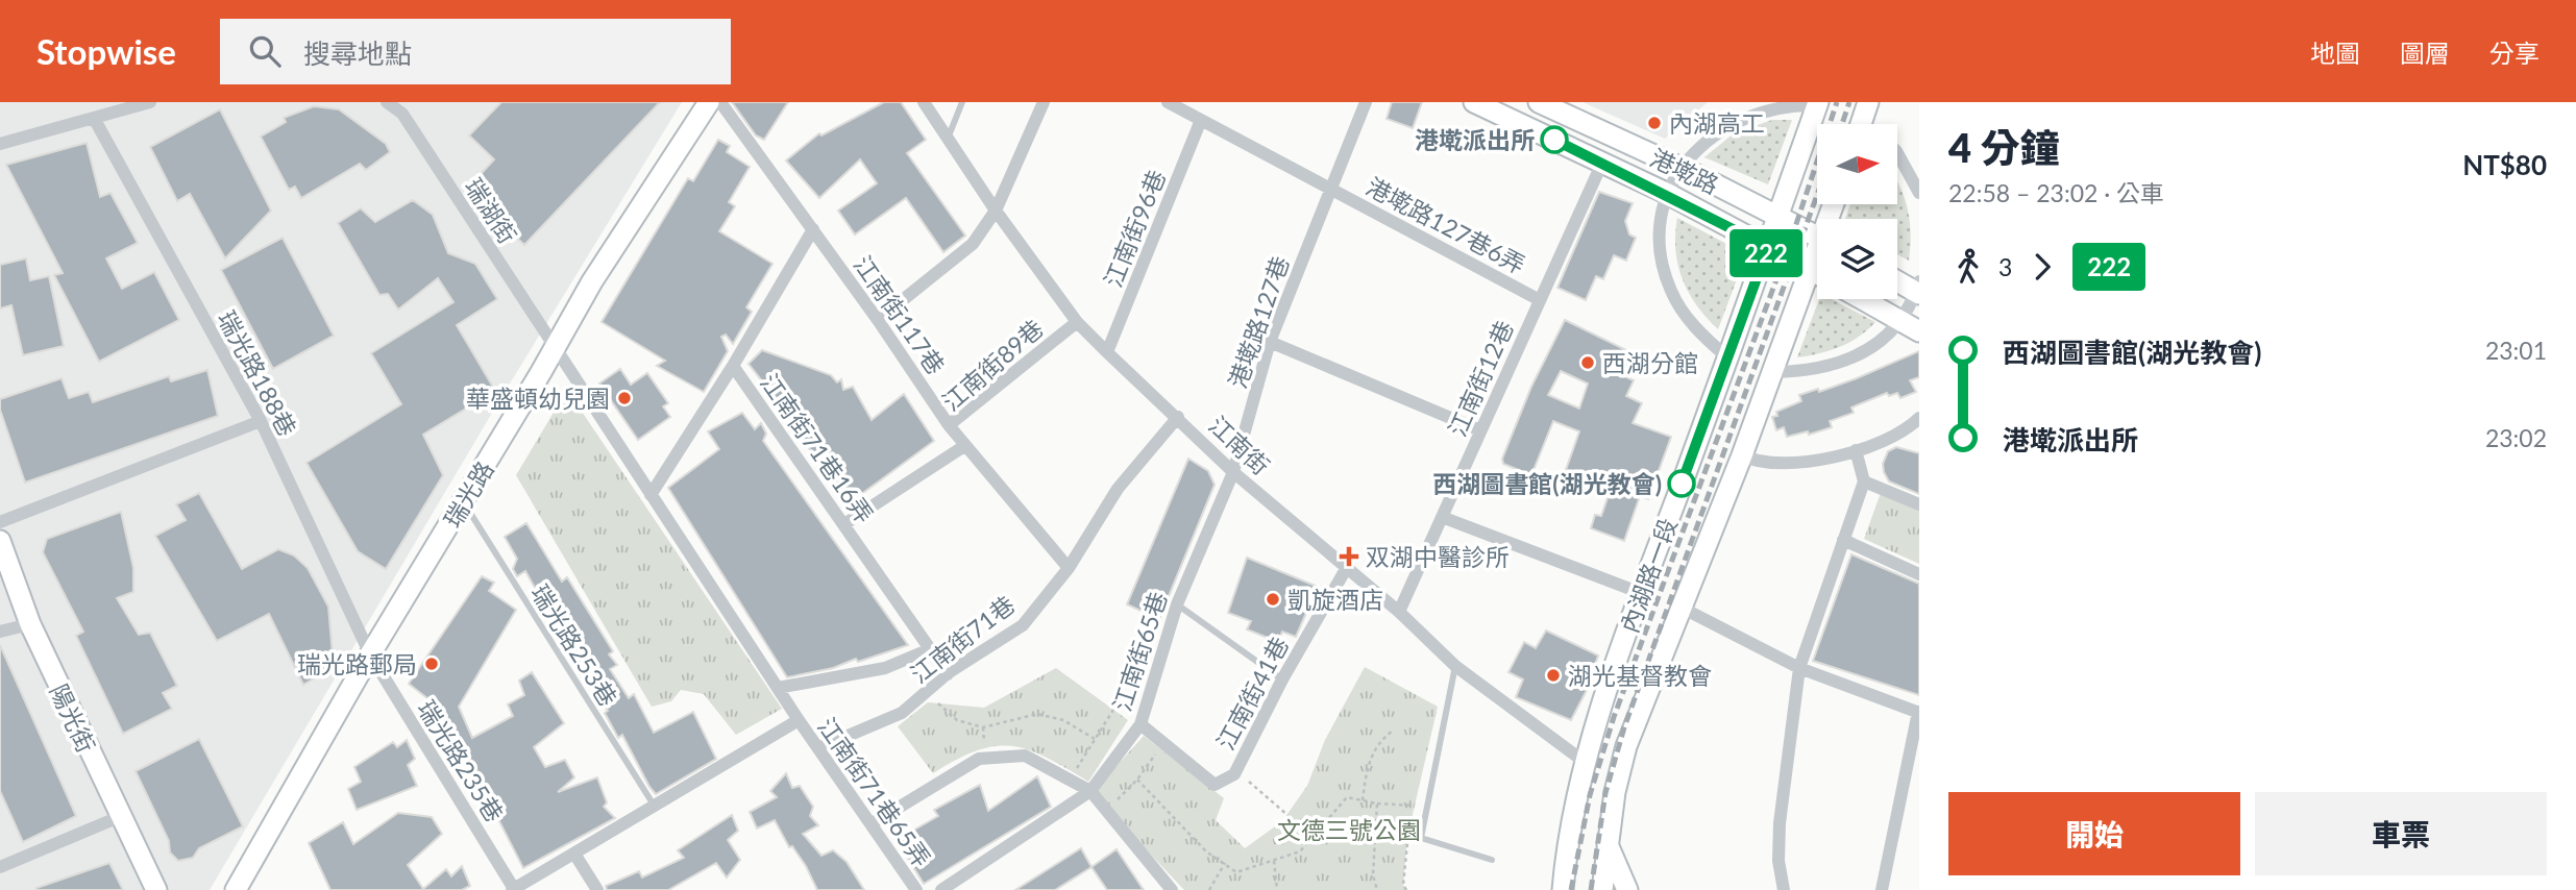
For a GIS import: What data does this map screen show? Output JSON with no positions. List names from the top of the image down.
{
  "streets": {
    "street": [
      "港墘路",
      "瑞湖街",
      "港墘路127巷6弄",
      "江南街96巷",
      "江南街117巷",
      "港墘路127巷",
      "江南街89巷",
      "瑞光路188巷",
      "江南街12巷",
      "江南街",
      "江南街71巷16弄",
      "瑞光路",
      "內湖路一段",
      "江南街71巷",
      "江南街65巷",
      "江南街41巷",
      "陽光街",
      "瑞光路235巷",
      "江南街71巷65弄"
    ],
    "lane": ["瑞光路253巷"]
  },
  "crossings": [
    ["港墘路", "江南街12巷"],
    ["港墘路", "內湖路一段"],
    ["瑞湖街", "瑞光路"],
    ["港墘路127巷6弄", "港墘路127巷"],
    ["港墘路127巷6弄", "江南街12巷"],
    ["江南街96巷", "江南街"],
    ["江南街117巷", "江南街89巷"],
    ["江南街117巷", "江南街71巷16弄"],
    ["港墘路127巷", "江南街"],
    ["港墘路127巷", "江南街65巷"],
    ["江南街89巷", "江南街"],
    ["江南街89巷", "江南街71巷16弄"],
    ["江南街89巷", "江南街71巷"],
    ["瑞光路188巷", "瑞光路"],
    ["瑞光路188巷", "瑞光路235巷"],
    ["江南街12巷", "江南街"],
    ["江南街", "內湖路一段"],
    ["江南街", "江南街71巷"],
    ["江南街", "江南街65巷"],
    ["江南街", "江南街41巷"],
    ["江南街71巷16弄", "江南街71巷"],
    ["瑞光路", "瑞光路253巷"],
    ["瑞光路", "瑞光路235巷"],
    ["江南街71巷", "江南街71巷65弄"],
    ["江南街65巷", "江南街41巷"]
  ],
  "parks": ["文德三號公園"],
  "places": {
    "other": [
      "內湖高工",
      "港墘派出所",
      "西湖分館",
      "華盛頓幼兒園",
      "西湖圖書館(湖光教會)",
      "凱旋酒店",
      "瑞光路郵局",
      "湖光基督教會"
    ],
    "health": ["双湖中醫診所"]
  },
  "lines": ["bus line 222"],
  "north": "right",
  "page": {
    "header": "Stopwise",
    "search": "搜尋地點",
    "nav": ["地圖", "圖層", "分享"],
    "on_map": "222",
    "heading": ["4 分鐘", "22:58 – 23:02 · 公車", "NT$80"],
    "legs": ["3", "222"],
    "list": [
      {
        "name": "西湖圖書館(湖光教會)",
        "value": "23:01"
      },
      {
        "name": "港墘派出所",
        "value": "23:02"
      }
    ],
    "buttons": ["開始", "車票"]
  }
}
